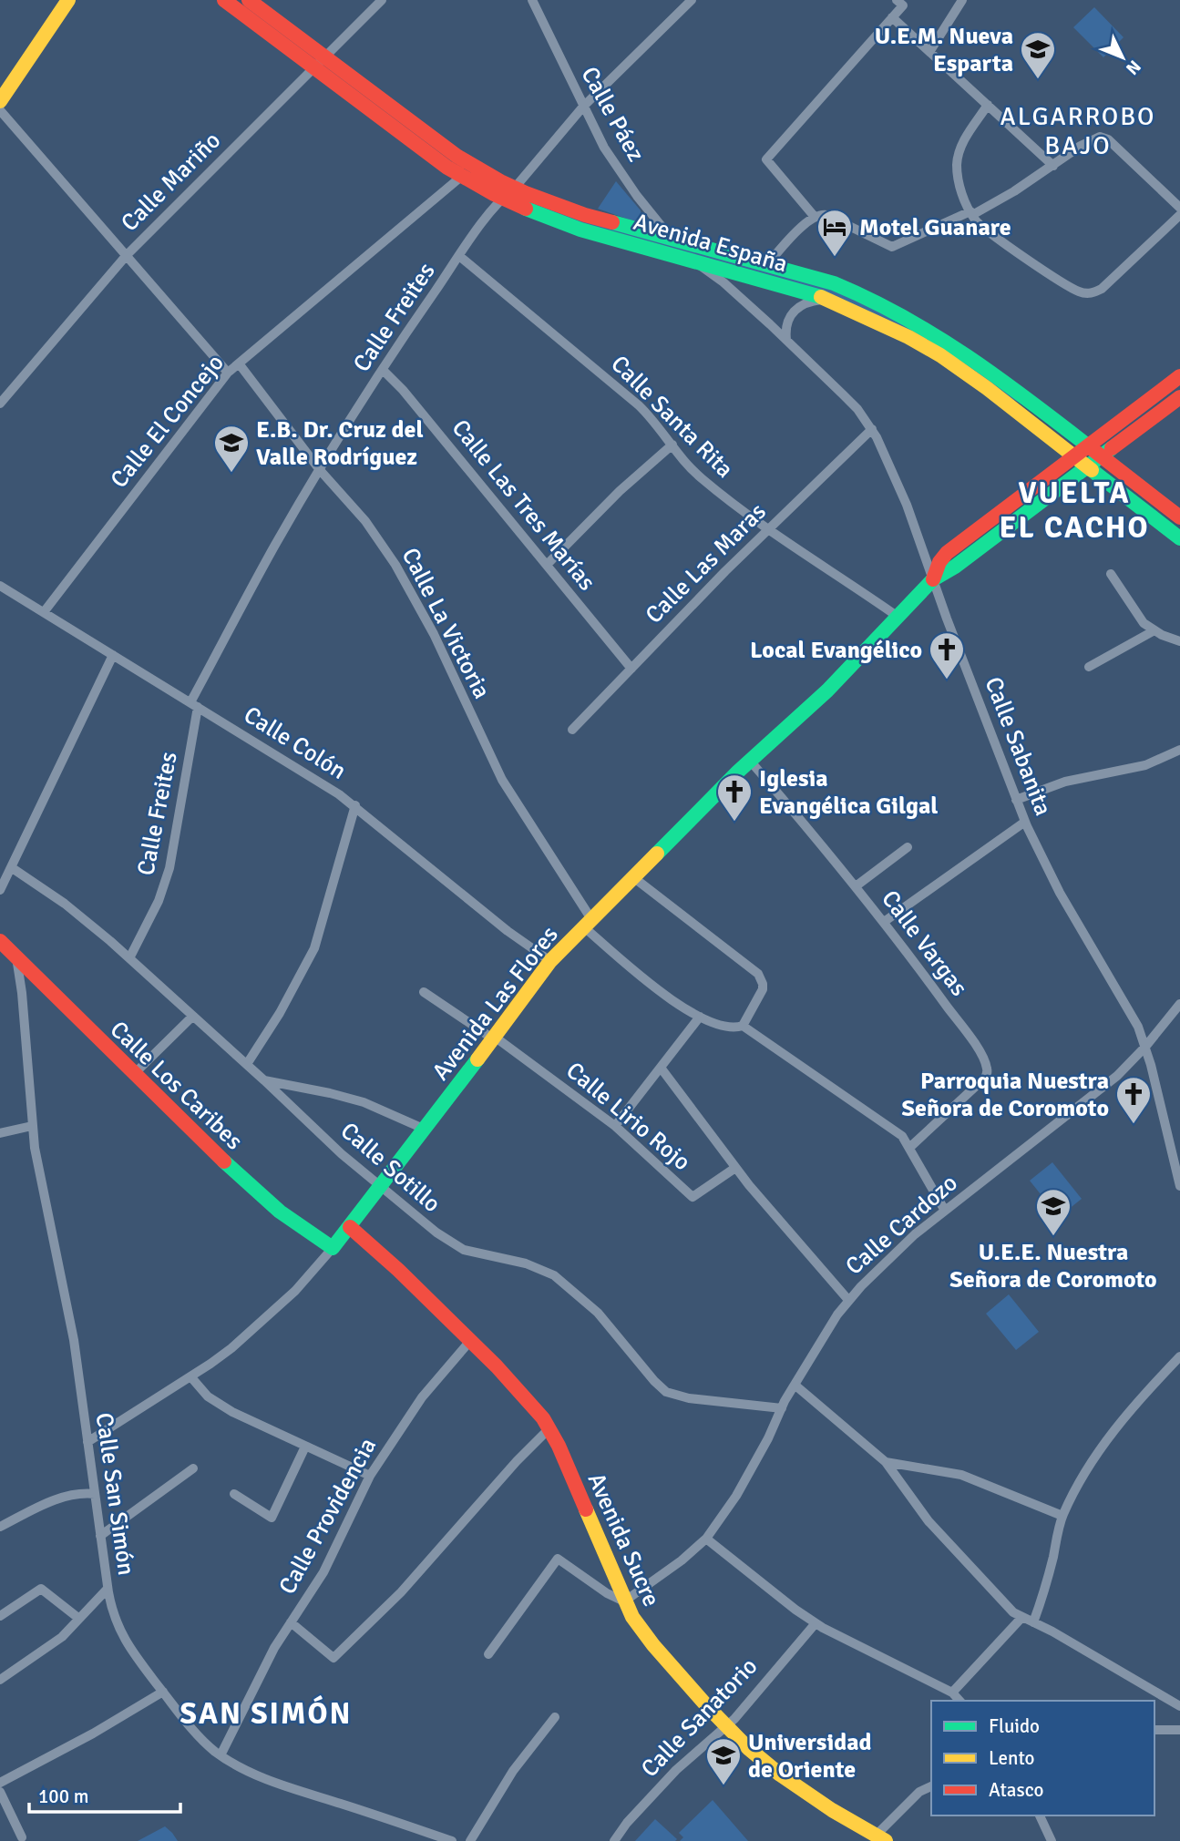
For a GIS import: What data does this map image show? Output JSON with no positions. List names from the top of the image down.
{
  "streets": {
    "street": [
      "Calle Páez",
      "Calle Mariño",
      "Avenida España",
      "Calle Freites",
      "Calle Santa Rita",
      "Calle El Concejo",
      "Calle Las Tres Marías",
      "Calle Las Maras",
      "Calle La Victoria",
      "Calle Colón",
      "Calle Sabanita",
      "Calle Vargas",
      "Avenida Las Flores",
      "Calle Los Caribes",
      "Calle Lirio Rojo",
      "Calle Sotillo",
      "Calle Cardozo",
      "Calle San Simón",
      "Calle Providencia",
      "Avenida Sucre",
      "Calle Sanatorio"
    ]
  },
  "crossings": [
    ["Calle Páez", "Avenida España"],
    ["Calle Páez", "Calle Freites"],
    ["Calle Mariño", "Avenida España"],
    ["Avenida España", "Calle Freites"],
    ["Avenida España", "Calle El Concejo"],
    ["Avenida España", "Calle Sabanita"],
    ["Avenida España", "Avenida Las Flores"],
    ["Calle Freites", "Calle Santa Rita"],
    ["Calle Freites", "Calle Las Tres Marías"],
    ["Calle Freites", "Calle La Victoria"],
    ["Calle Freites", "Calle Colón"],
    ["Calle Freites", "Calle Sotillo"],
    ["Calle Santa Rita", "Calle Las Maras"],
    ["Calle Santa Rita", "Avenida Las Flores"],
    ["Calle El Concejo", "Calle La Victoria"],
    ["Calle El Concejo", "Calle Colón"],
    ["Calle Las Tres Marías", "Calle Las Maras"],
    ["Calle Las Maras", "Calle Sabanita"],
    ["Calle La Victoria", "Avenida Las Flores"],
    ["Calle Colón", "Avenida Las Flores"],
    ["Calle Sabanita", "Avenida Las Flores"],
    ["Calle Sabanita", "Calle Cardozo"],
    ["Calle Vargas", "Avenida Las Flores"],
    ["Avenida Las Flores", "Calle Los Caribes"],
    ["Avenida Las Flores", "Calle Lirio Rojo"],
    ["Avenida Las Flores", "Calle Sotillo"],
    ["Avenida Las Flores", "Calle San Simón"],
    ["Avenida Las Flores", "Avenida Sucre"],
    ["Calle Los Caribes", "Calle San Simón"],
    ["Calle Lirio Rojo", "Calle Cardozo"],
    ["Calle Sotillo", "Calle Cardozo"],
    ["Calle Cardozo", "Avenida Sucre"],
    ["Calle San Simón", "Calle Providencia"],
    ["Calle Providencia", "Avenida Sucre"],
    ["Avenida Sucre", "Calle Sanatorio"]
  ],
  "districts": ["ALGARROBO BAJO", "VUELTA EL CACHO", "SAN SIMÓN"],
  "places": {
    "school or university": [
      "U.E.M. Nueva Esparta",
      "E.B. Dr. Cruz del Valle Rodríguez",
      "U.E.E. Nuestra Señora de Coromoto",
      "Universidad de Oriente"
    ],
    "hotel": ["Motel Guanare"],
    "church": ["Local Evangélico", "Iglesia Evangélica Gilgal", "Parroquia Nuestra Señora de Coromoto"]
  },
  "legend": ["Fluido", "Lento", "Atasco"],
  "scale_bar": "100 m",
  "north": "bottom right"
}
